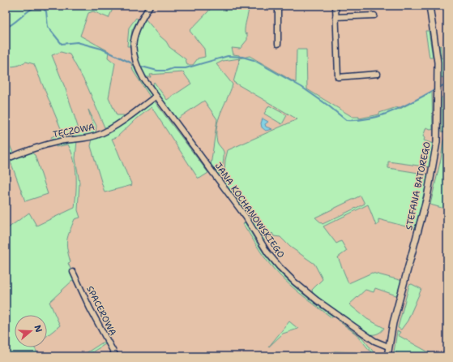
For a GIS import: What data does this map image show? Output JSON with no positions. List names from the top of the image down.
{
  "streets": {
    "street": [
      "TĘCZOWA",
      "STEFANA BATOREGO",
      "JANA KOCHANOWSKIEGO",
      "SPACEROWA"
    ]
  },
  "crossings": [
    ["TĘCZOWA", "JANA KOCHANOWSKIEGO"],
    ["STEFANA BATOREGO", "JANA KOCHANOWSKIEGO"]
  ],
  "north": "right"
}
